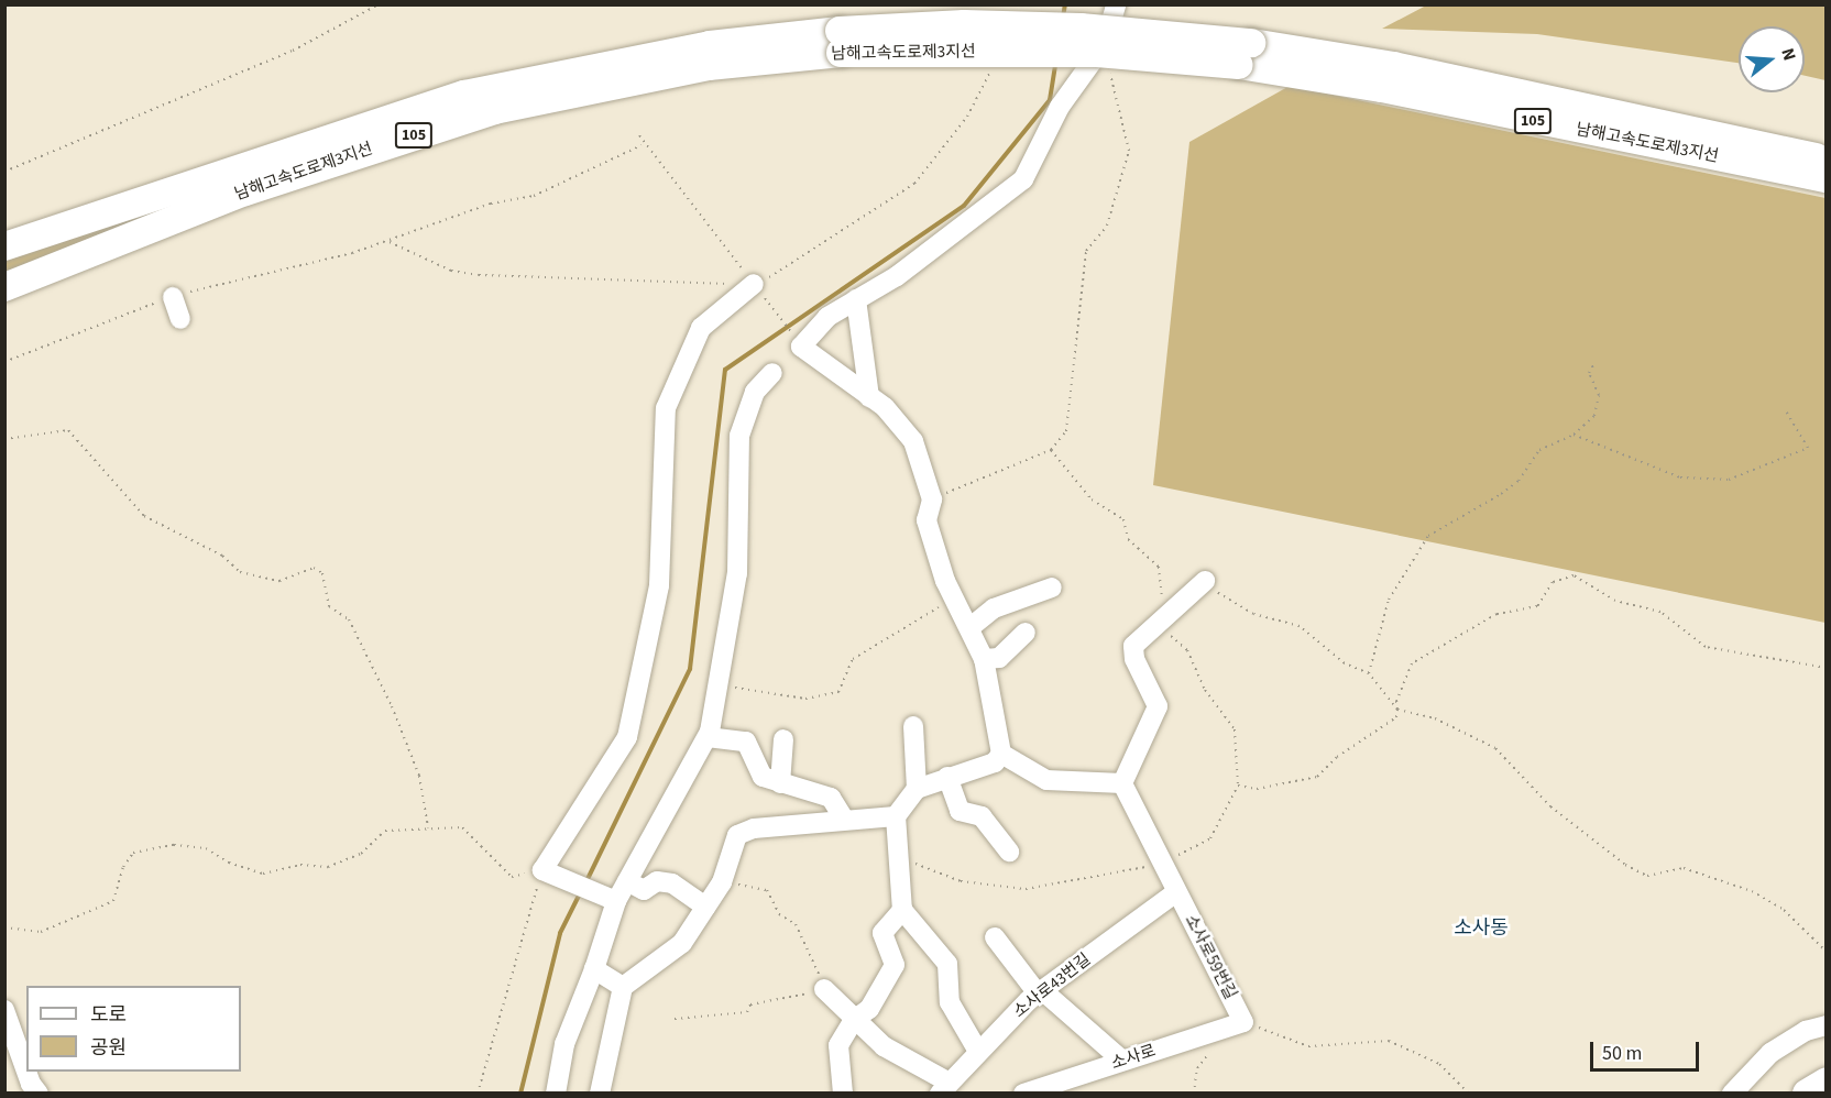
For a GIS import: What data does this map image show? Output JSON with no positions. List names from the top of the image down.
{
  "streets": {
    "highway": ["남해고속도로제3지선", "105"],
    "street": ["소사로59번길", "소사로43번길", "소사로"]
  },
  "crossings": [
    ["소사로59번길", "소사로43번길"],
    ["소사로59번길", "소사로"]
  ],
  "districts": ["소사동"],
  "legend": ["도로", "공원"],
  "scale_bar": "50 m",
  "north": "right"
}
